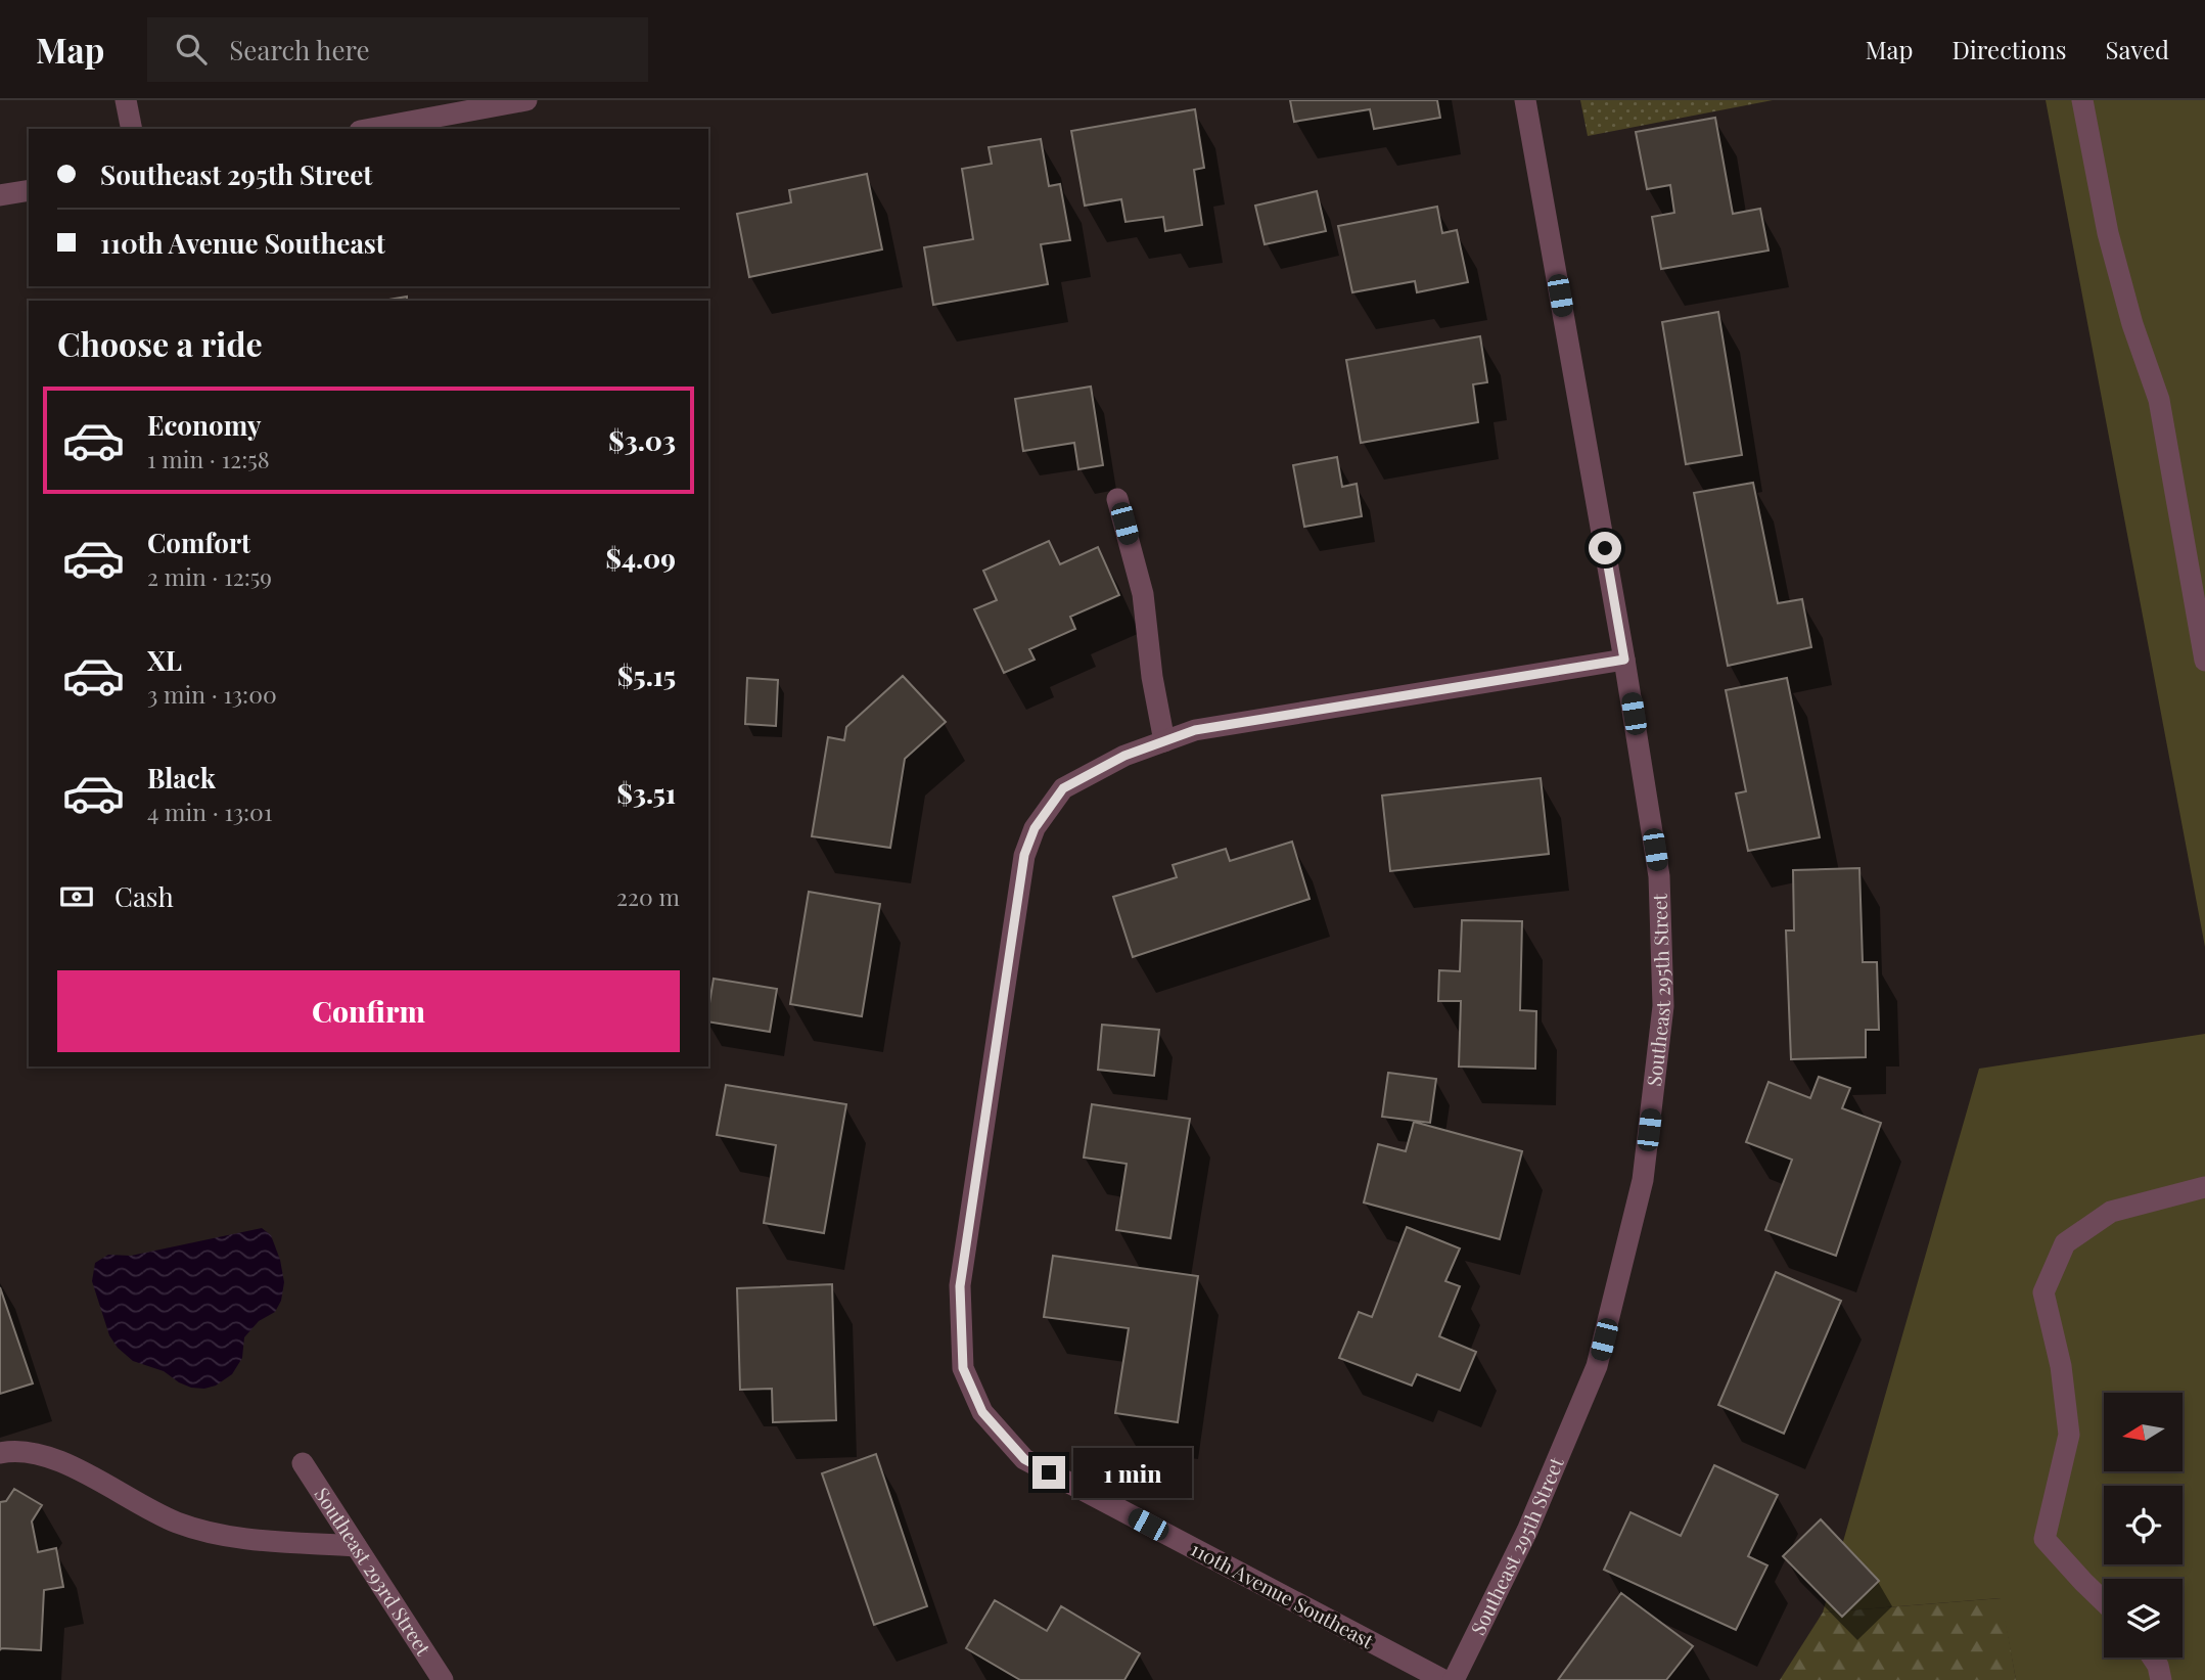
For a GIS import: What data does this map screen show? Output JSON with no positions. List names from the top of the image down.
{
  "streets": {
    "street": ["Southeast 295th Street", "Southeast 293rd Street", "110th Avenue Southeast"]
  },
  "north": "left",
  "page": {
    "header": "Map",
    "search": "Search here",
    "nav": ["Map", "Directions", "Saved"],
    "banner": ["Southeast 295th Street", "110th Avenue Southeast"],
    "heading": "Choose a ride",
    "list": [
      {
        "name": "Economy",
        "note": "1 min · 12:58",
        "value": "$3.03"
      },
      {
        "name": "Comfort",
        "note": "2 min · 12:59",
        "value": "$4.09"
      },
      {
        "name": "XL",
        "note": "3 min · 13:00",
        "value": "$5.15"
      },
      {
        "name": "Black",
        "note": "4 min · 13:01",
        "value": "$3.51"
      }
    ],
    "pay": ["Cash", "220 m"],
    "buttons": "Confirm",
    "bubble": "1 min"
  }
}
